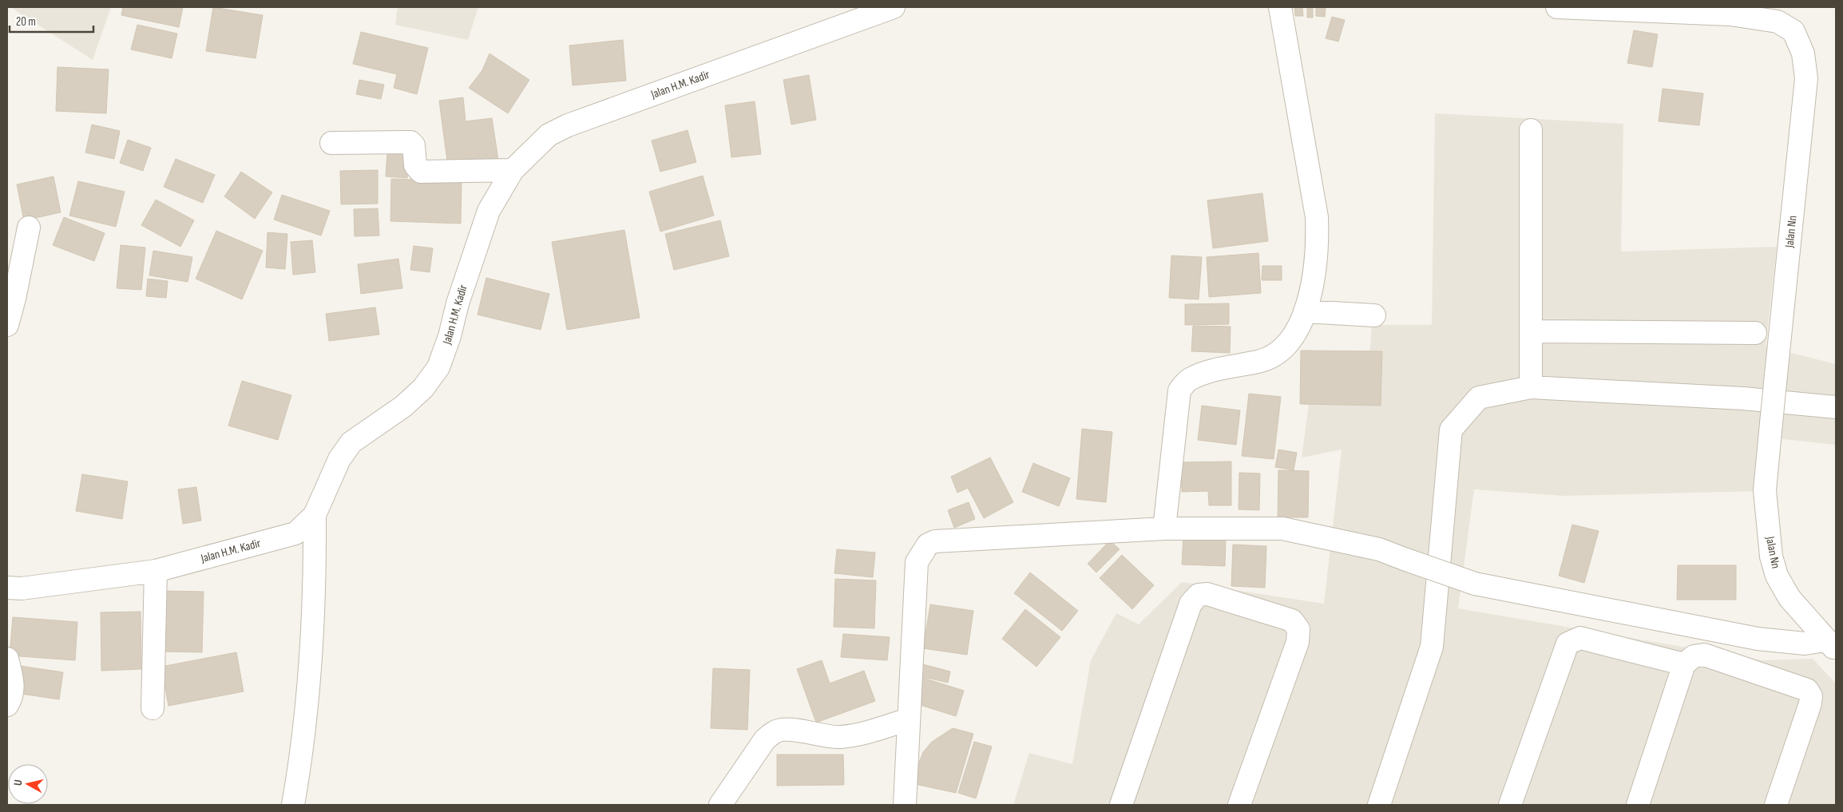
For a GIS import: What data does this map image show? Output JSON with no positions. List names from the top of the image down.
{
  "streets": {
    "street": ["Jalan H.M. Kadir", "Jalan Nn"]
  },
  "scale_bar": "20 m",
  "north": "left"
}
